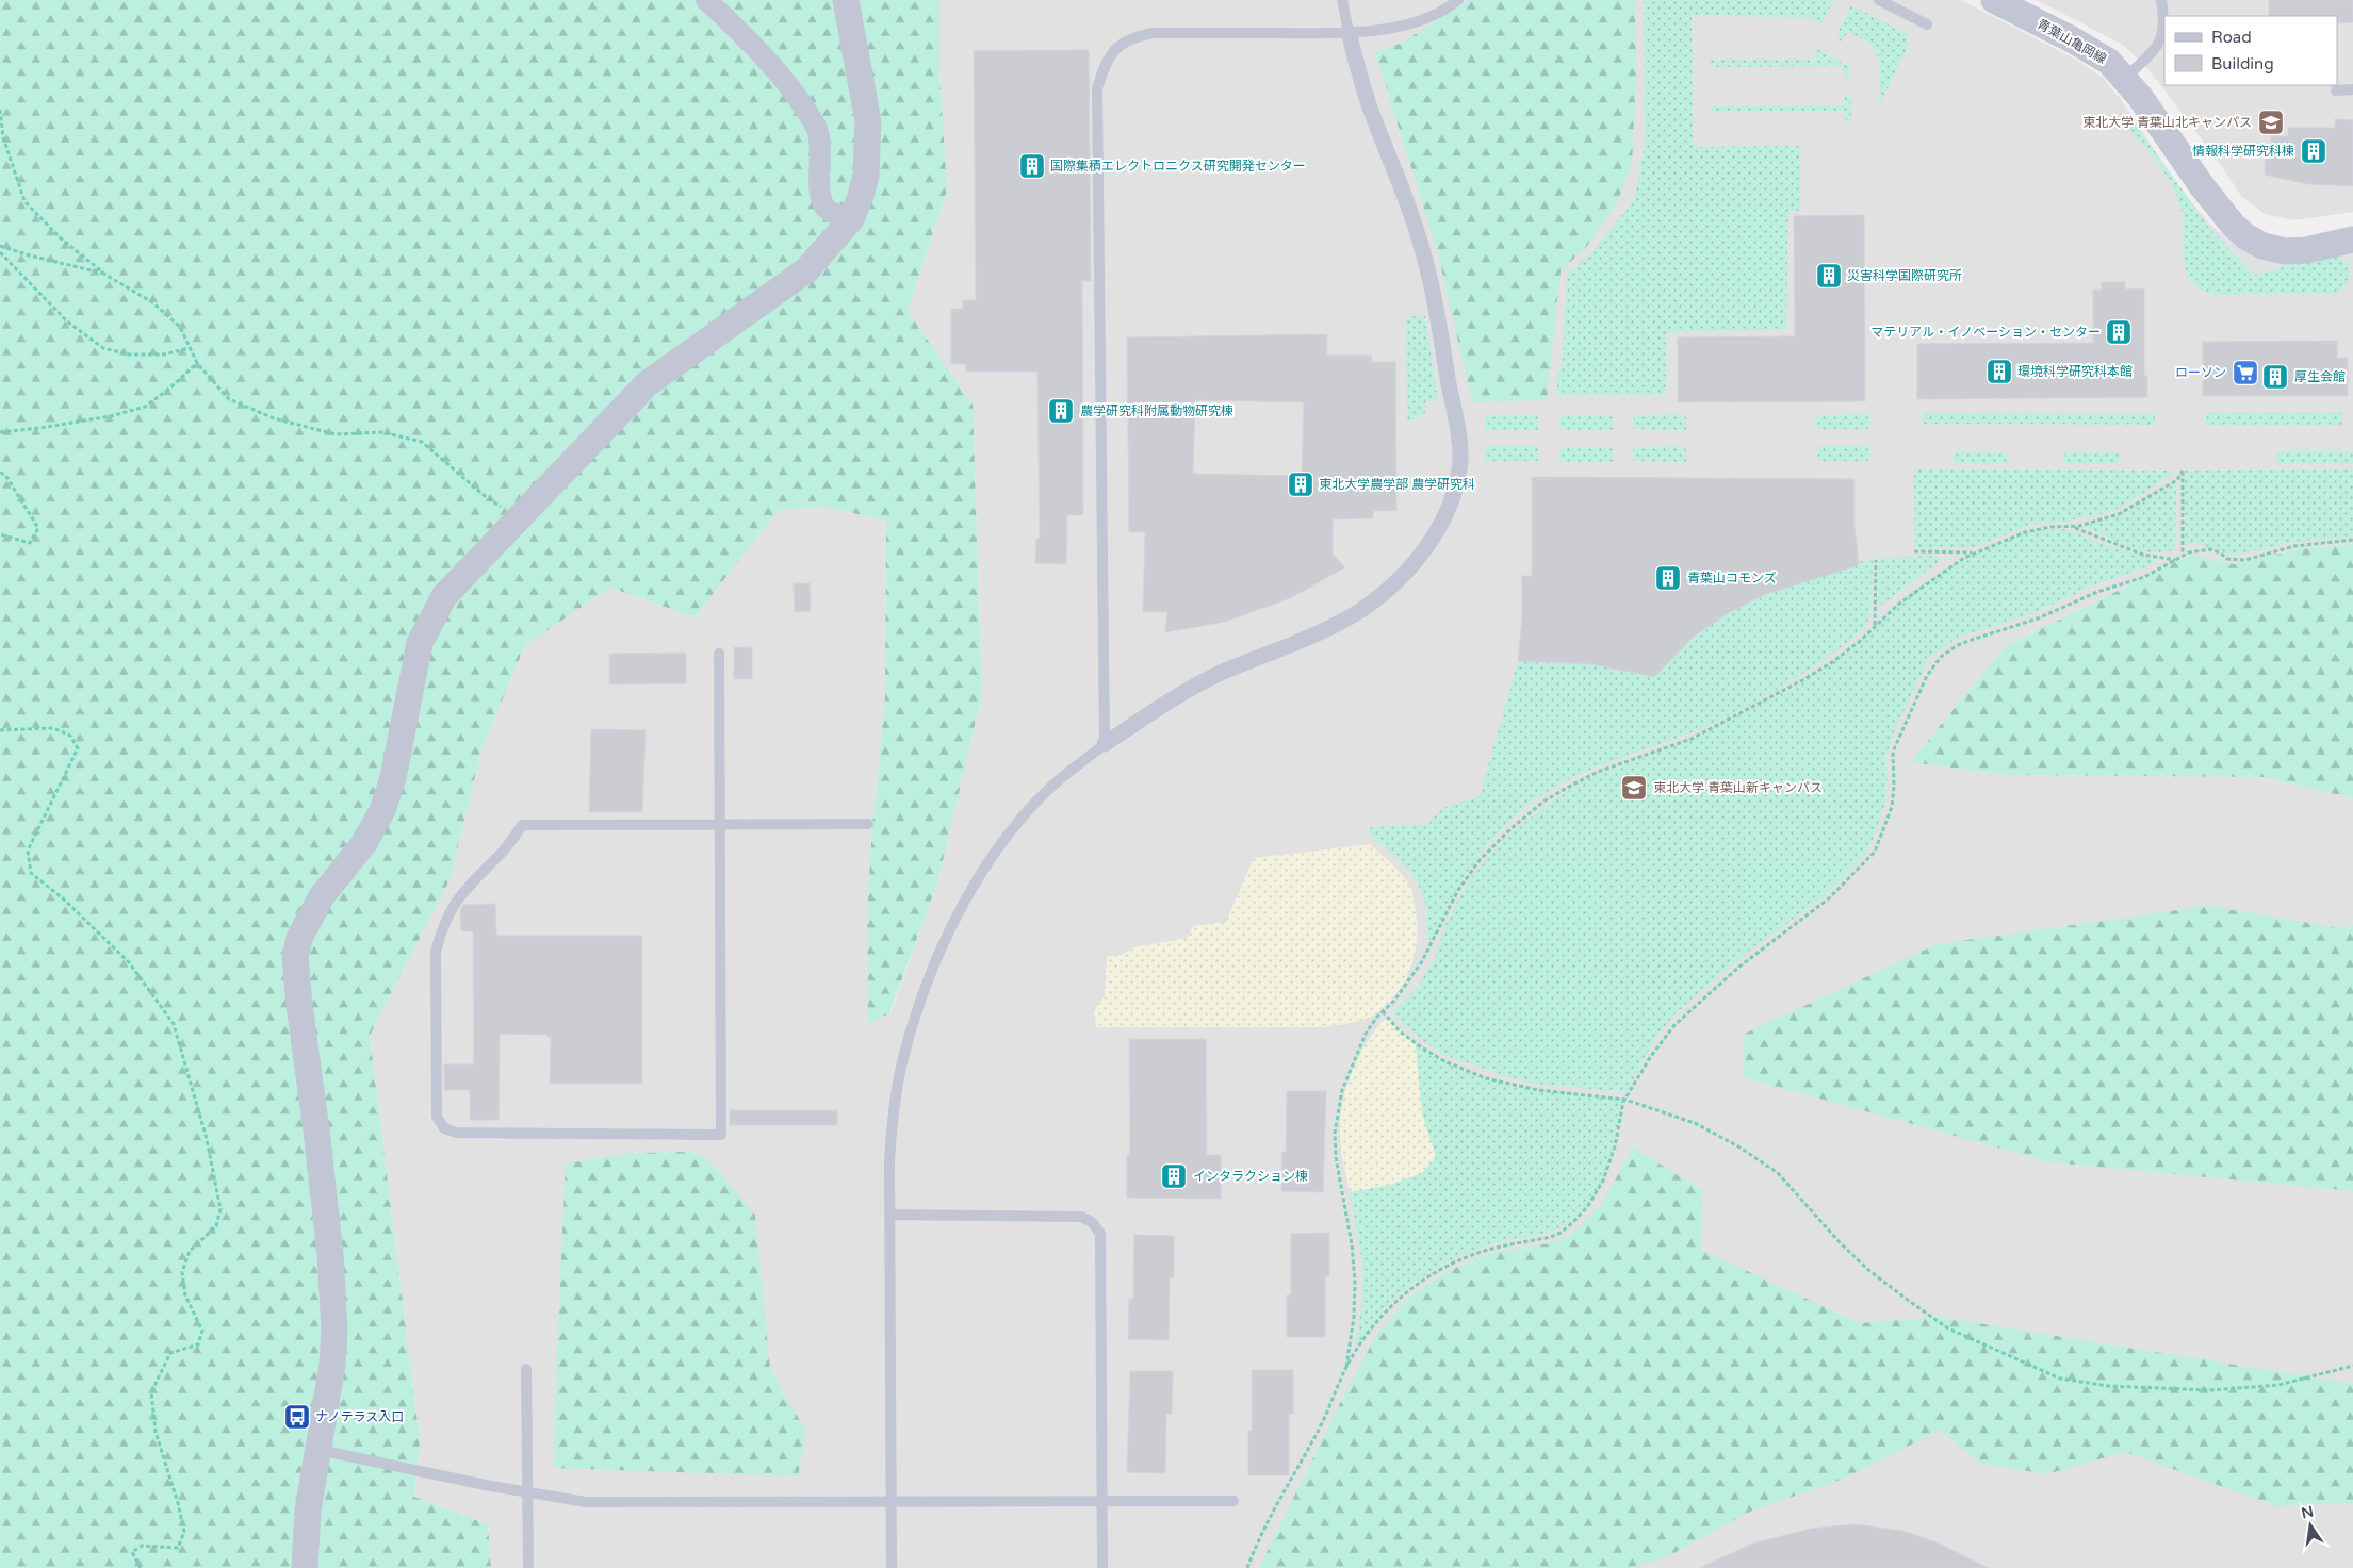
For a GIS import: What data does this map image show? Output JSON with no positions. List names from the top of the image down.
{
  "streets": {
    "street": ["青葉山亀岡線"]
  },
  "places": {
    "school or university": ["東北大学 青葉山北キャンパス", "東北大学 青葉山新キャンパス"],
    "building": [
      "情報科学研究科棟",
      "国際集積エレクトロニクス研究開発センター",
      "災害科学国際研究所",
      "マテリアル・イノベーション・センター",
      "環境科学研究科本館",
      "厚生会館",
      "農学研究科附属動物研究棟",
      "東北大学農学部 農学研究科",
      "青葉山コモンズ",
      "インタラクション棟"
    ],
    "supermarket": ["ローソン"],
    "bus stop": ["ナノテラス入口"]
  },
  "legend": ["Road", "Building"],
  "north": "top"
}
